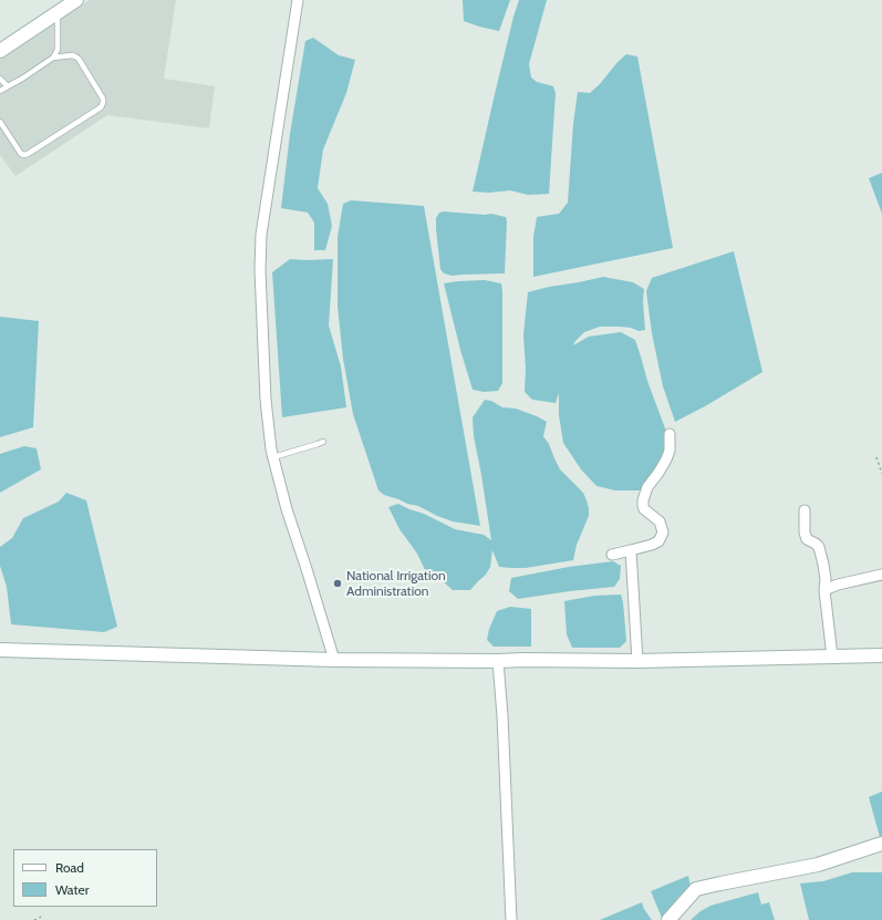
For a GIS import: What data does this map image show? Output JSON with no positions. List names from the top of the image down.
{
  "places": ["National Irrigation Administration"],
  "legend": ["Road", "Water"]
}
